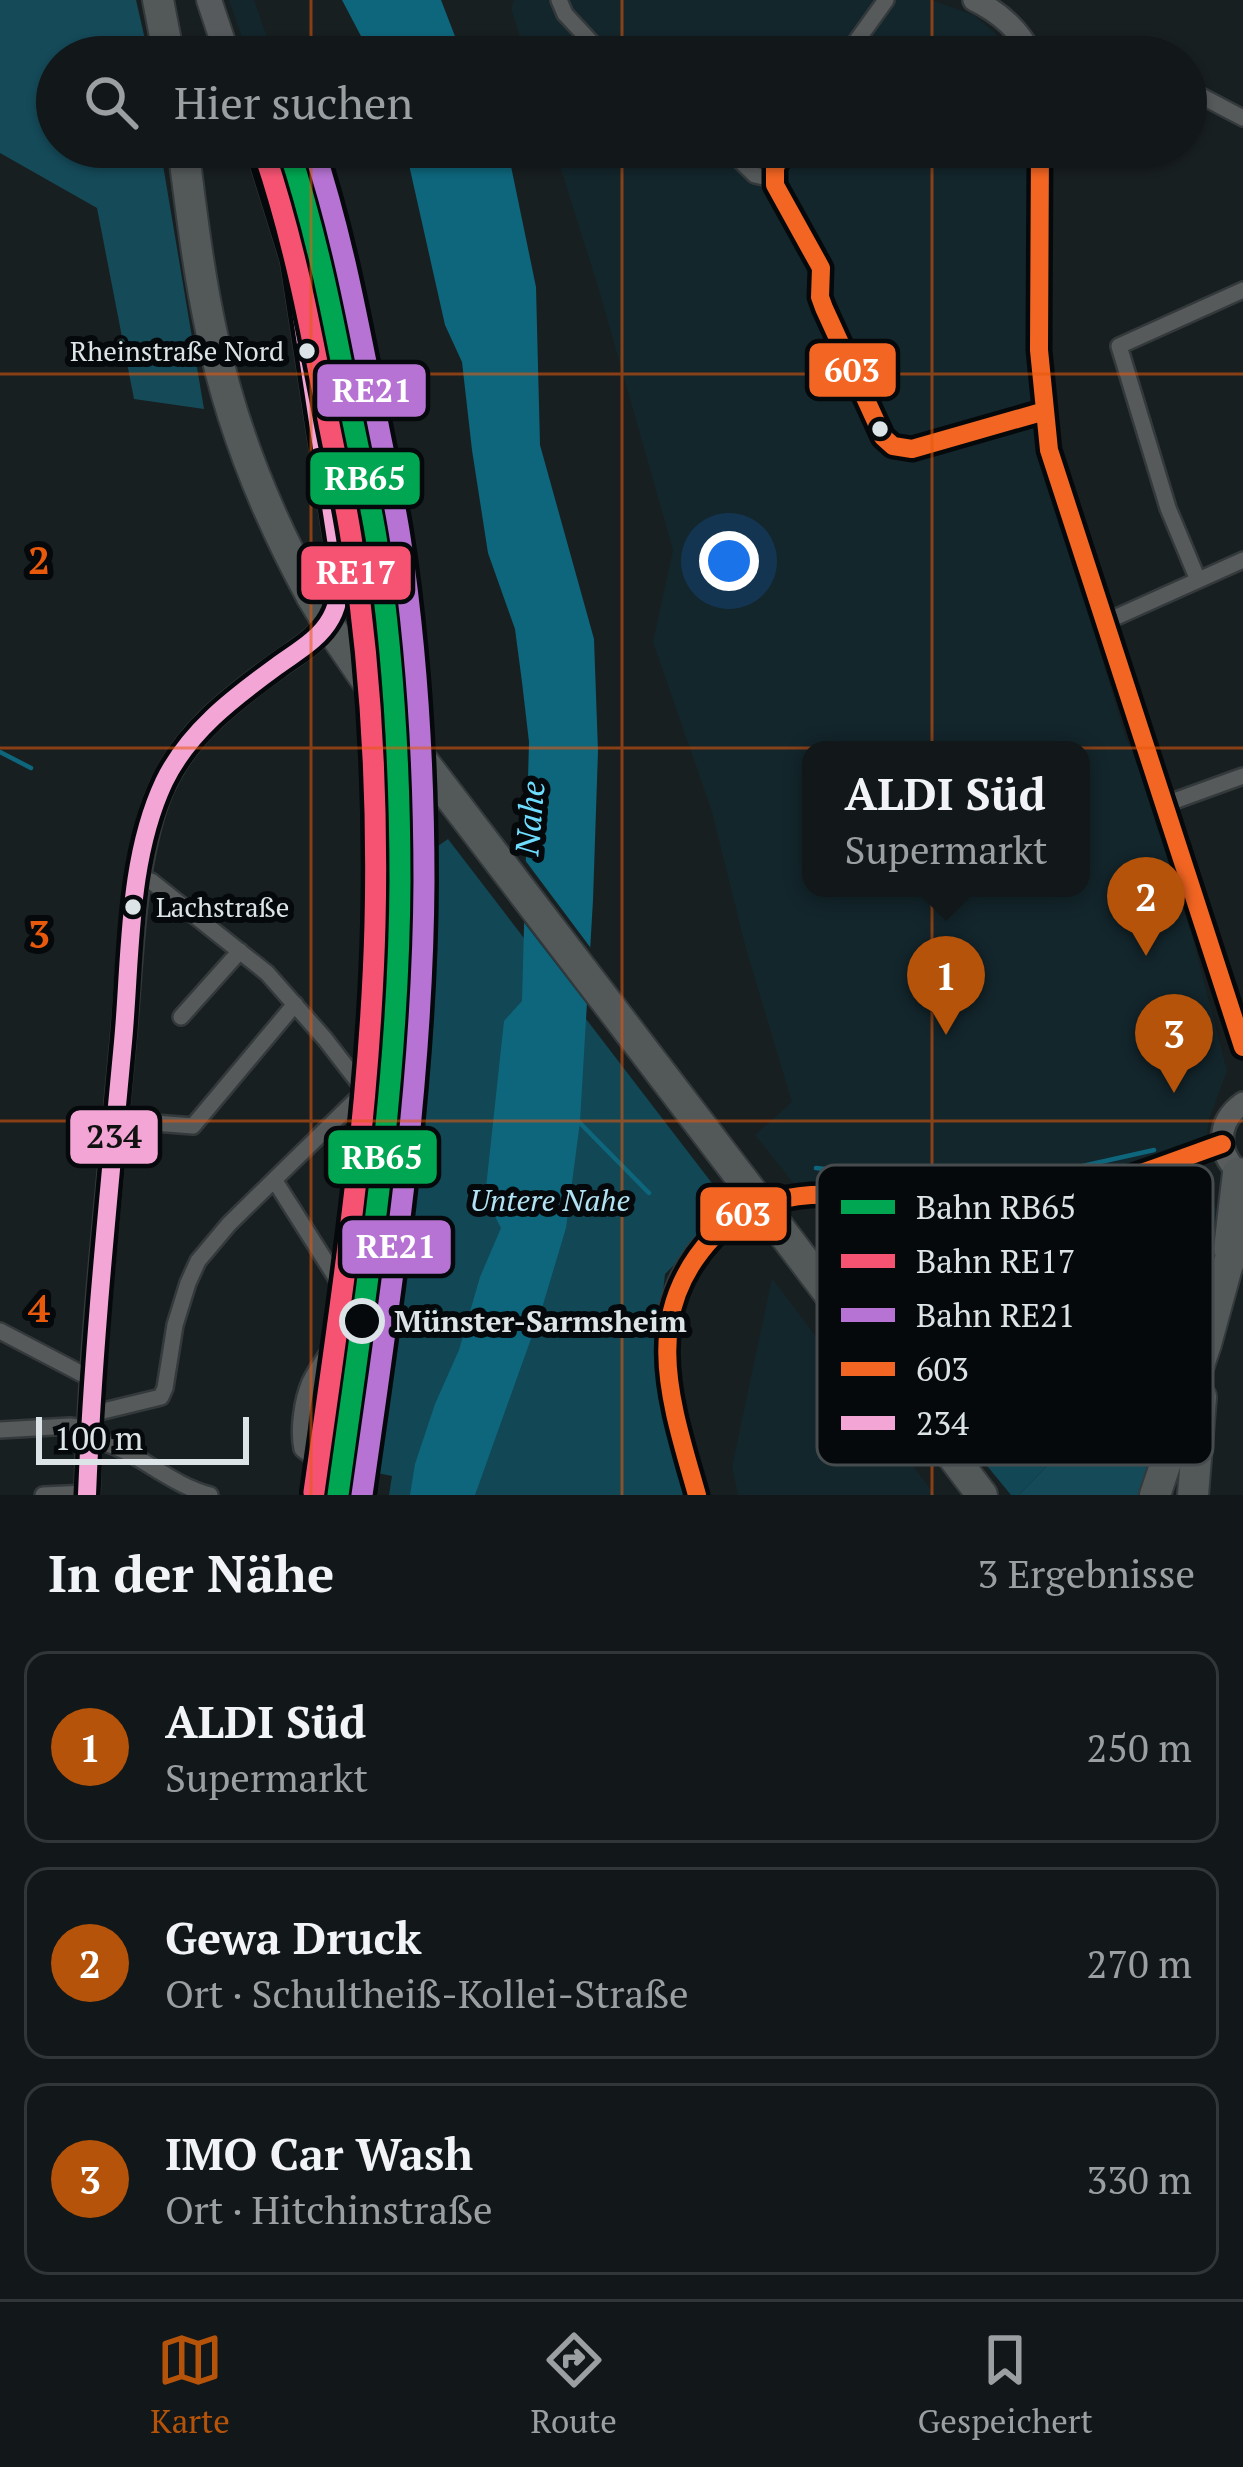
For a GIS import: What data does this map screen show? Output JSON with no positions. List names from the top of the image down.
{
  "water": ["Nahe"],
  "parks": ["Untere Nahe"],
  "places": ["Rheinstraße Nord", "Lachstraße", "Münster-Sarmsheim"],
  "lines": [
    "rail line RB65",
    "rail line RE17",
    "rail line RE21",
    "transit line 603",
    "transit line 234"
  ],
  "legend": [
    "Bahn RB65",
    "Bahn RE17",
    "Bahn RE21",
    "603",
    "234"
  ],
  "scale_bar": "100 m",
  "page": {
    "search": "Hier suchen",
    "popup": ["ALDI Süd", "Supermarkt"],
    "pins": ["2", "1", "3"],
    "scale": "100 m",
    "heading": ["In der Nähe", "3 Ergebnisse"],
    "list": [
      {
        "mark": "1",
        "name": "ALDI Süd",
        "note": "Supermarkt",
        "value": "250 m"
      },
      {
        "mark": "2",
        "name": "Gewa Druck",
        "note": "Ort · Schultheiß-Kollei-Straße",
        "value": "270 m"
      },
      {
        "mark": "3",
        "name": "IMO Car Wash",
        "note": "Ort · Hitchinstraße",
        "value": "330 m"
      }
    ],
    "nav": ["Karte", "Route", "Gespeichert"]
  },
  "grid": {
    "rows": ["2", "3", "4"]
  }
}
